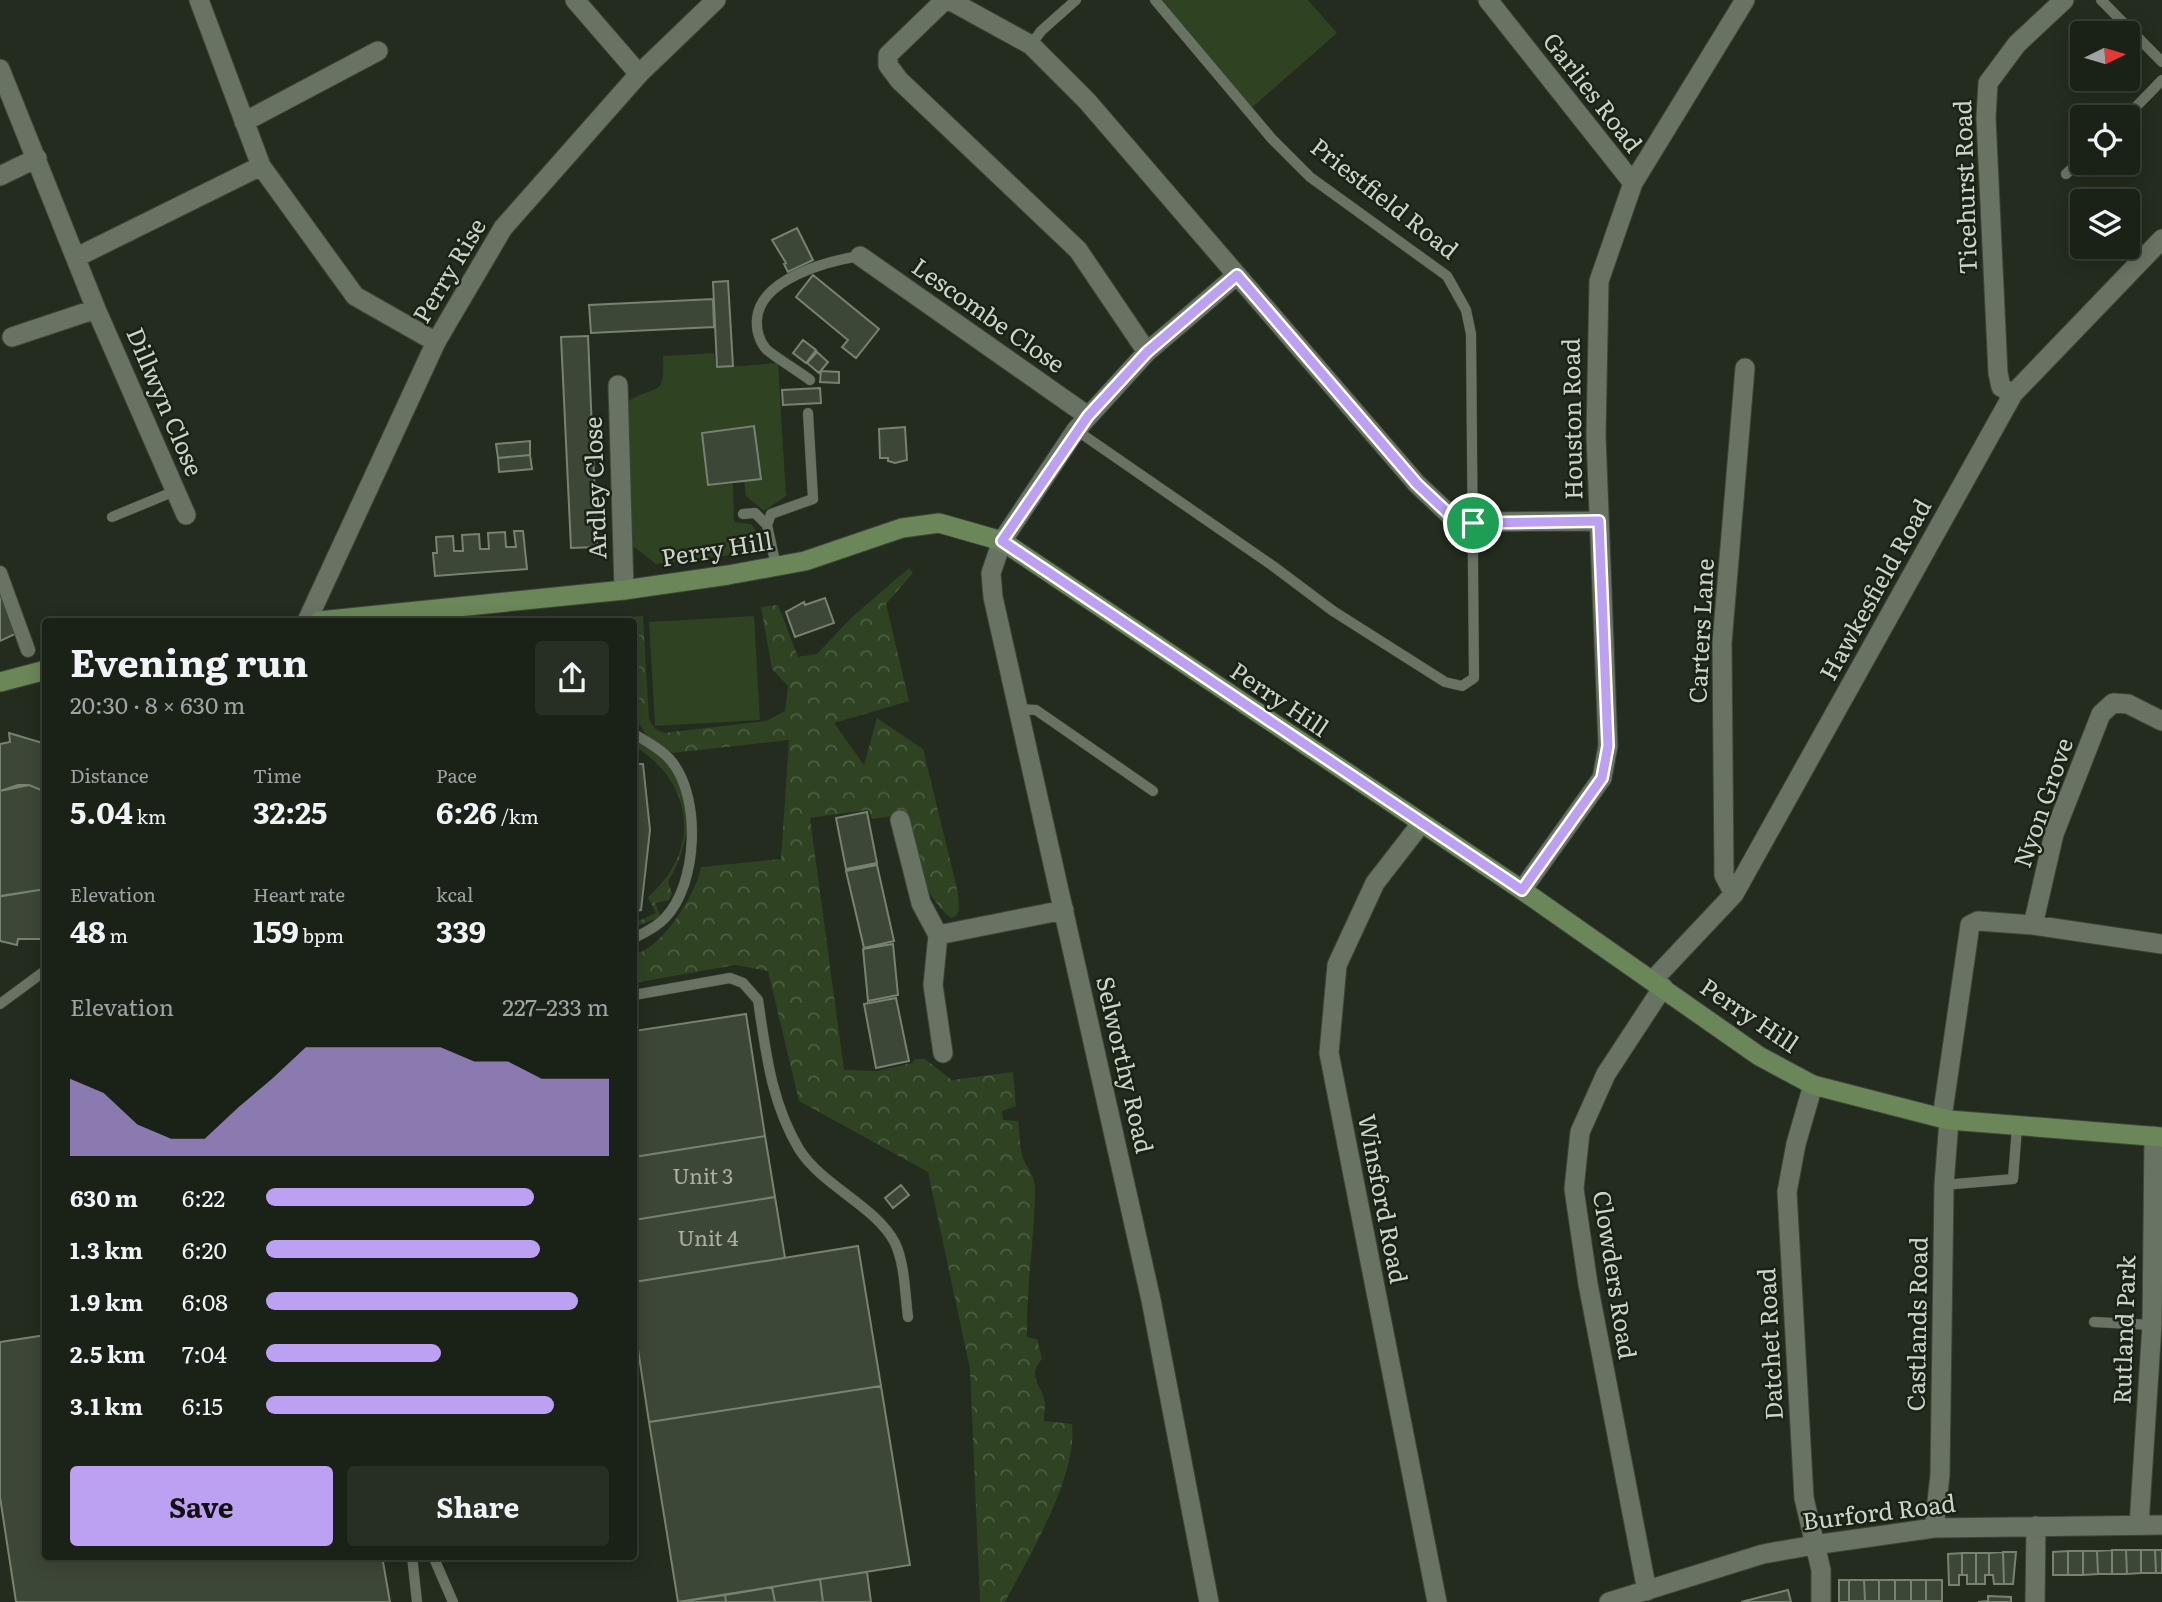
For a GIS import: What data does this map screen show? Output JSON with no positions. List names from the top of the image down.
{
  "streets": {
    "main road": ["Perry Hill"],
    "street": [
      "Garlies Road",
      "Ticehurst Road",
      "Perry Rise",
      "Lescombe Close",
      "Dillwyn Close",
      "Houston Road",
      "Ardley Close",
      "Hawkesfield Road",
      "Carters Lane",
      "Nyon Grove",
      "Selworthy Road",
      "Winsford Road",
      "Clowders Road",
      "Castlands Road",
      "Rutland Park",
      "Datchet Road",
      "Burford Road"
    ],
    "lane": ["Priestfield Road"]
  },
  "crossings": [
    ["Garlies Road", "Houston Road"],
    ["Ticehurst Road", "Hawkesfield Road"],
    ["Priestfield Road", "Lescombe Close"],
    ["Priestfield Road", "Selworthy Road"],
    ["Lescombe Close", "Selworthy Road"],
    ["Houston Road", "Perry Hill"],
    ["Ardley Close", "Perry Hill"],
    ["Perry Hill", "Hawkesfield Road"],
    ["Perry Hill", "Selworthy Road"],
    ["Perry Hill", "Winsford Road"],
    ["Perry Hill", "Clowders Road"],
    ["Perry Hill", "Castlands Road"],
    ["Perry Hill", "Rutland Park"],
    ["Perry Hill", "Datchet Road"],
    ["Hawkesfield Road", "Carters Lane"],
    ["Hawkesfield Road", "Clowders Road"],
    ["Nyon Grove", "Castlands Road"],
    ["Clowders Road", "Burford Road"],
    ["Castlands Road", "Burford Road"],
    ["Rutland Park", "Burford Road"],
    ["Datchet Road", "Burford Road"]
  ],
  "house_numbers": ["Unit 3", "Unit 4"],
  "north": "right",
  "page": {
    "heading": ["Evening run", "20:30 · 8 × 630 m"],
    "stats": [
      ["Distance", "5.04 km"],
      ["Time", "32:25"],
      ["Pace", "6:26 /km"],
      ["Elevation", "48 m"],
      ["Heart rate", "159 bpm"],
      ["kcal", "339"]
    ],
    "chart": ["Elevation", "227–233 m"],
    "list": [
      {
        "name": "630 m",
        "note": "6:22"
      },
      {
        "name": "1.3 km",
        "note": "6:20"
      },
      {
        "name": "1.9 km",
        "note": "6:08"
      },
      {
        "name": "2.5 km",
        "note": "7:04"
      },
      {
        "name": "3.1 km",
        "note": "6:15"
      }
    ],
    "buttons": ["Save", "Share"]
  }
}
